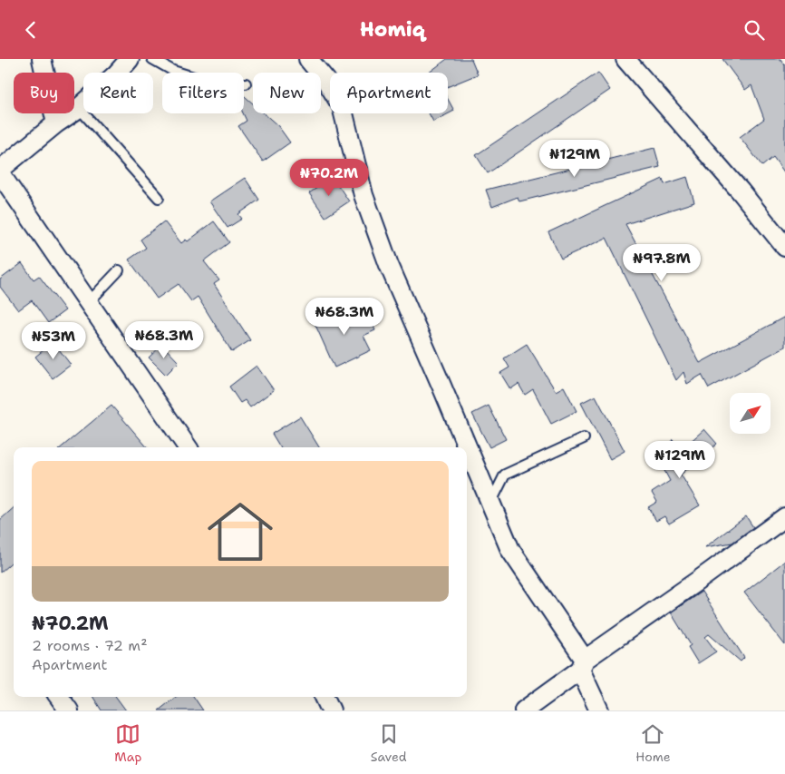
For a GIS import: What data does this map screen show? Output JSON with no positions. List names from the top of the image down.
{
  "north": "top right",
  "page": {
    "header": "Homiq",
    "chip": [
      "Buy",
      "Rent",
      "Filters",
      "New",
      "Apartment"
    ],
    "price": [
      "₦129M",
      "₦70.2M",
      "₦97.8M",
      "₦68.3M",
      "₦68.3M",
      "₦53M",
      "₦129M"
    ],
    "list": [
      {
        "name": "₦70.2M",
        "note": "2 rooms · 72 m² · Apartment"
      }
    ],
    "tabs": ["Map", "Saved", "Home"]
  }
}
